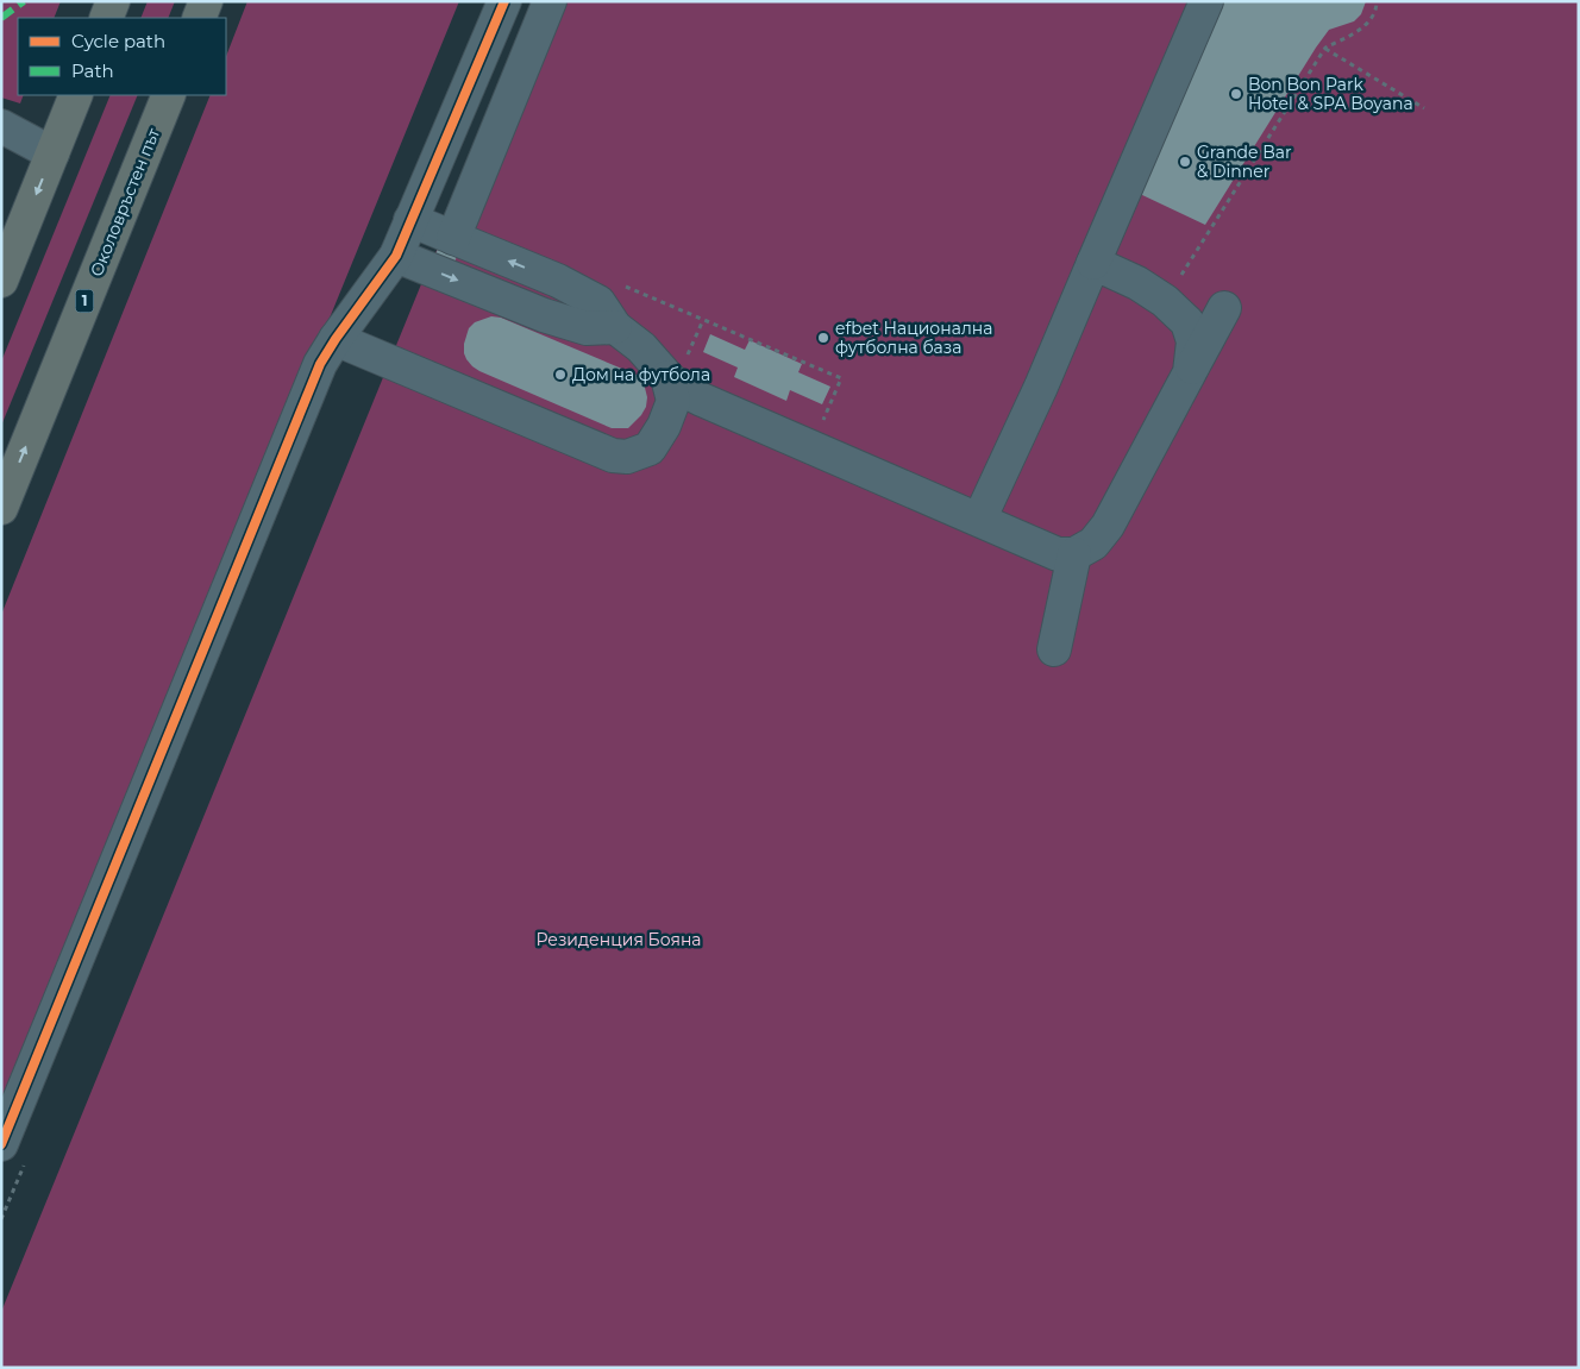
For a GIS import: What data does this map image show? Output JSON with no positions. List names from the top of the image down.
{
  "streets": {
    "highway": ["Околовръстен път", "1"]
  },
  "parks": ["Резиденция Бояна"],
  "places": [
    "Bon Bon Park Hotel & SPA Boyana",
    "Grande Bar & Dinner",
    "efbet Национална футболна база",
    "Дом на футбола"
  ],
  "legend": ["Cycle path", "Path"]
}
